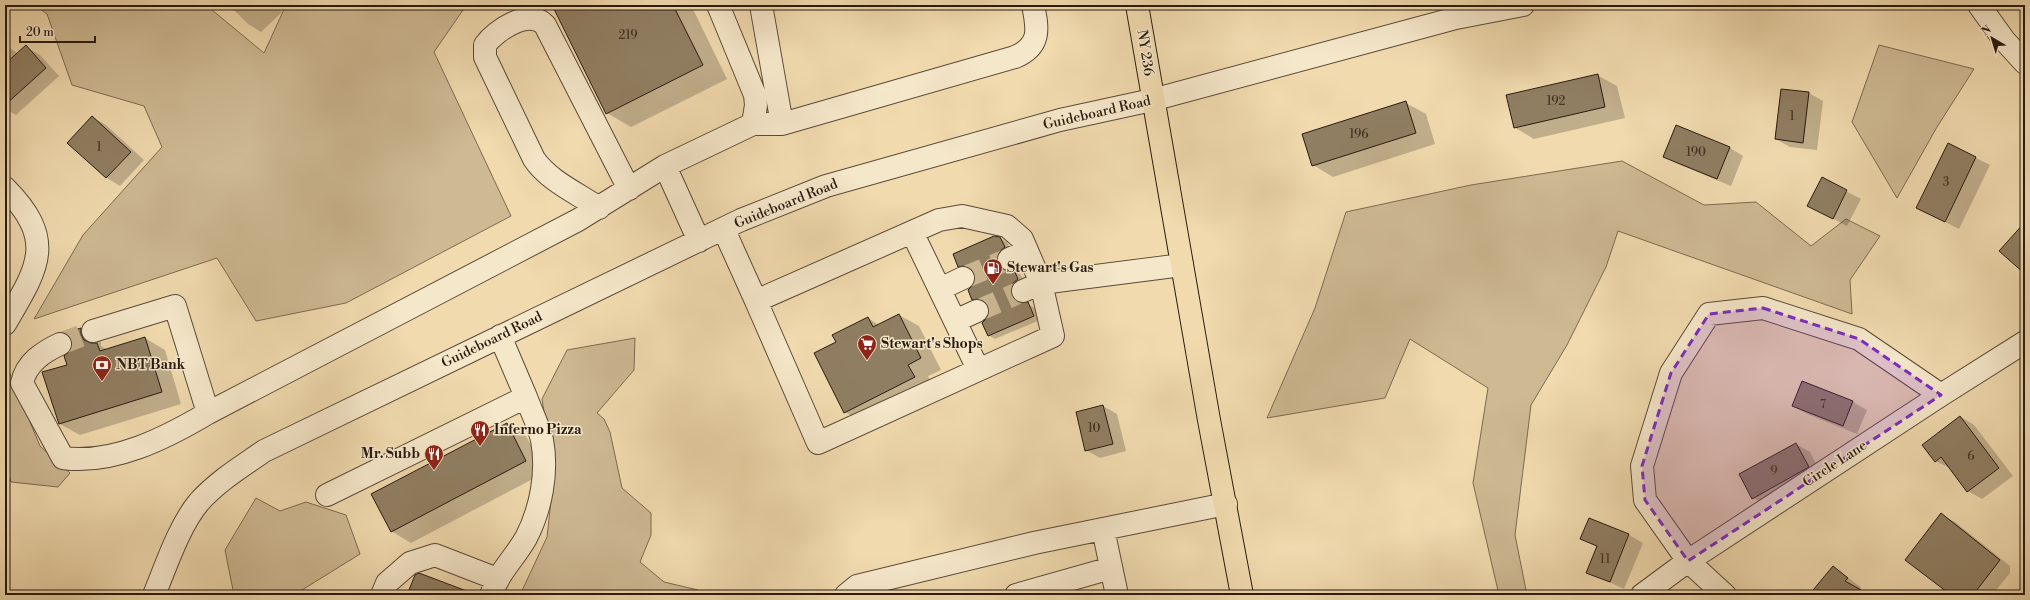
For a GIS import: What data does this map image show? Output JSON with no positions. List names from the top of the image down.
{
  "streets": {
    "main road": ["NY 236"],
    "street": ["Guideboard Road", "Circle Lane"]
  },
  "crossings": [
    ["NY 236", "Guideboard Road"]
  ],
  "places": {
    "fuel station": ["Stewart's Gas"],
    "supermarket": ["Stewart's Shops"],
    "bank": ["NBT Bank"],
    "restaurant": ["Inferno Pizza", "Mr. Subb"]
  },
  "house_numbers": [
    "219",
    "192",
    "1",
    "196",
    "1",
    "190",
    "3",
    "7",
    "10",
    "6",
    "9",
    "11"
  ],
  "scale_bar": "20 m",
  "north": "top left"
}
